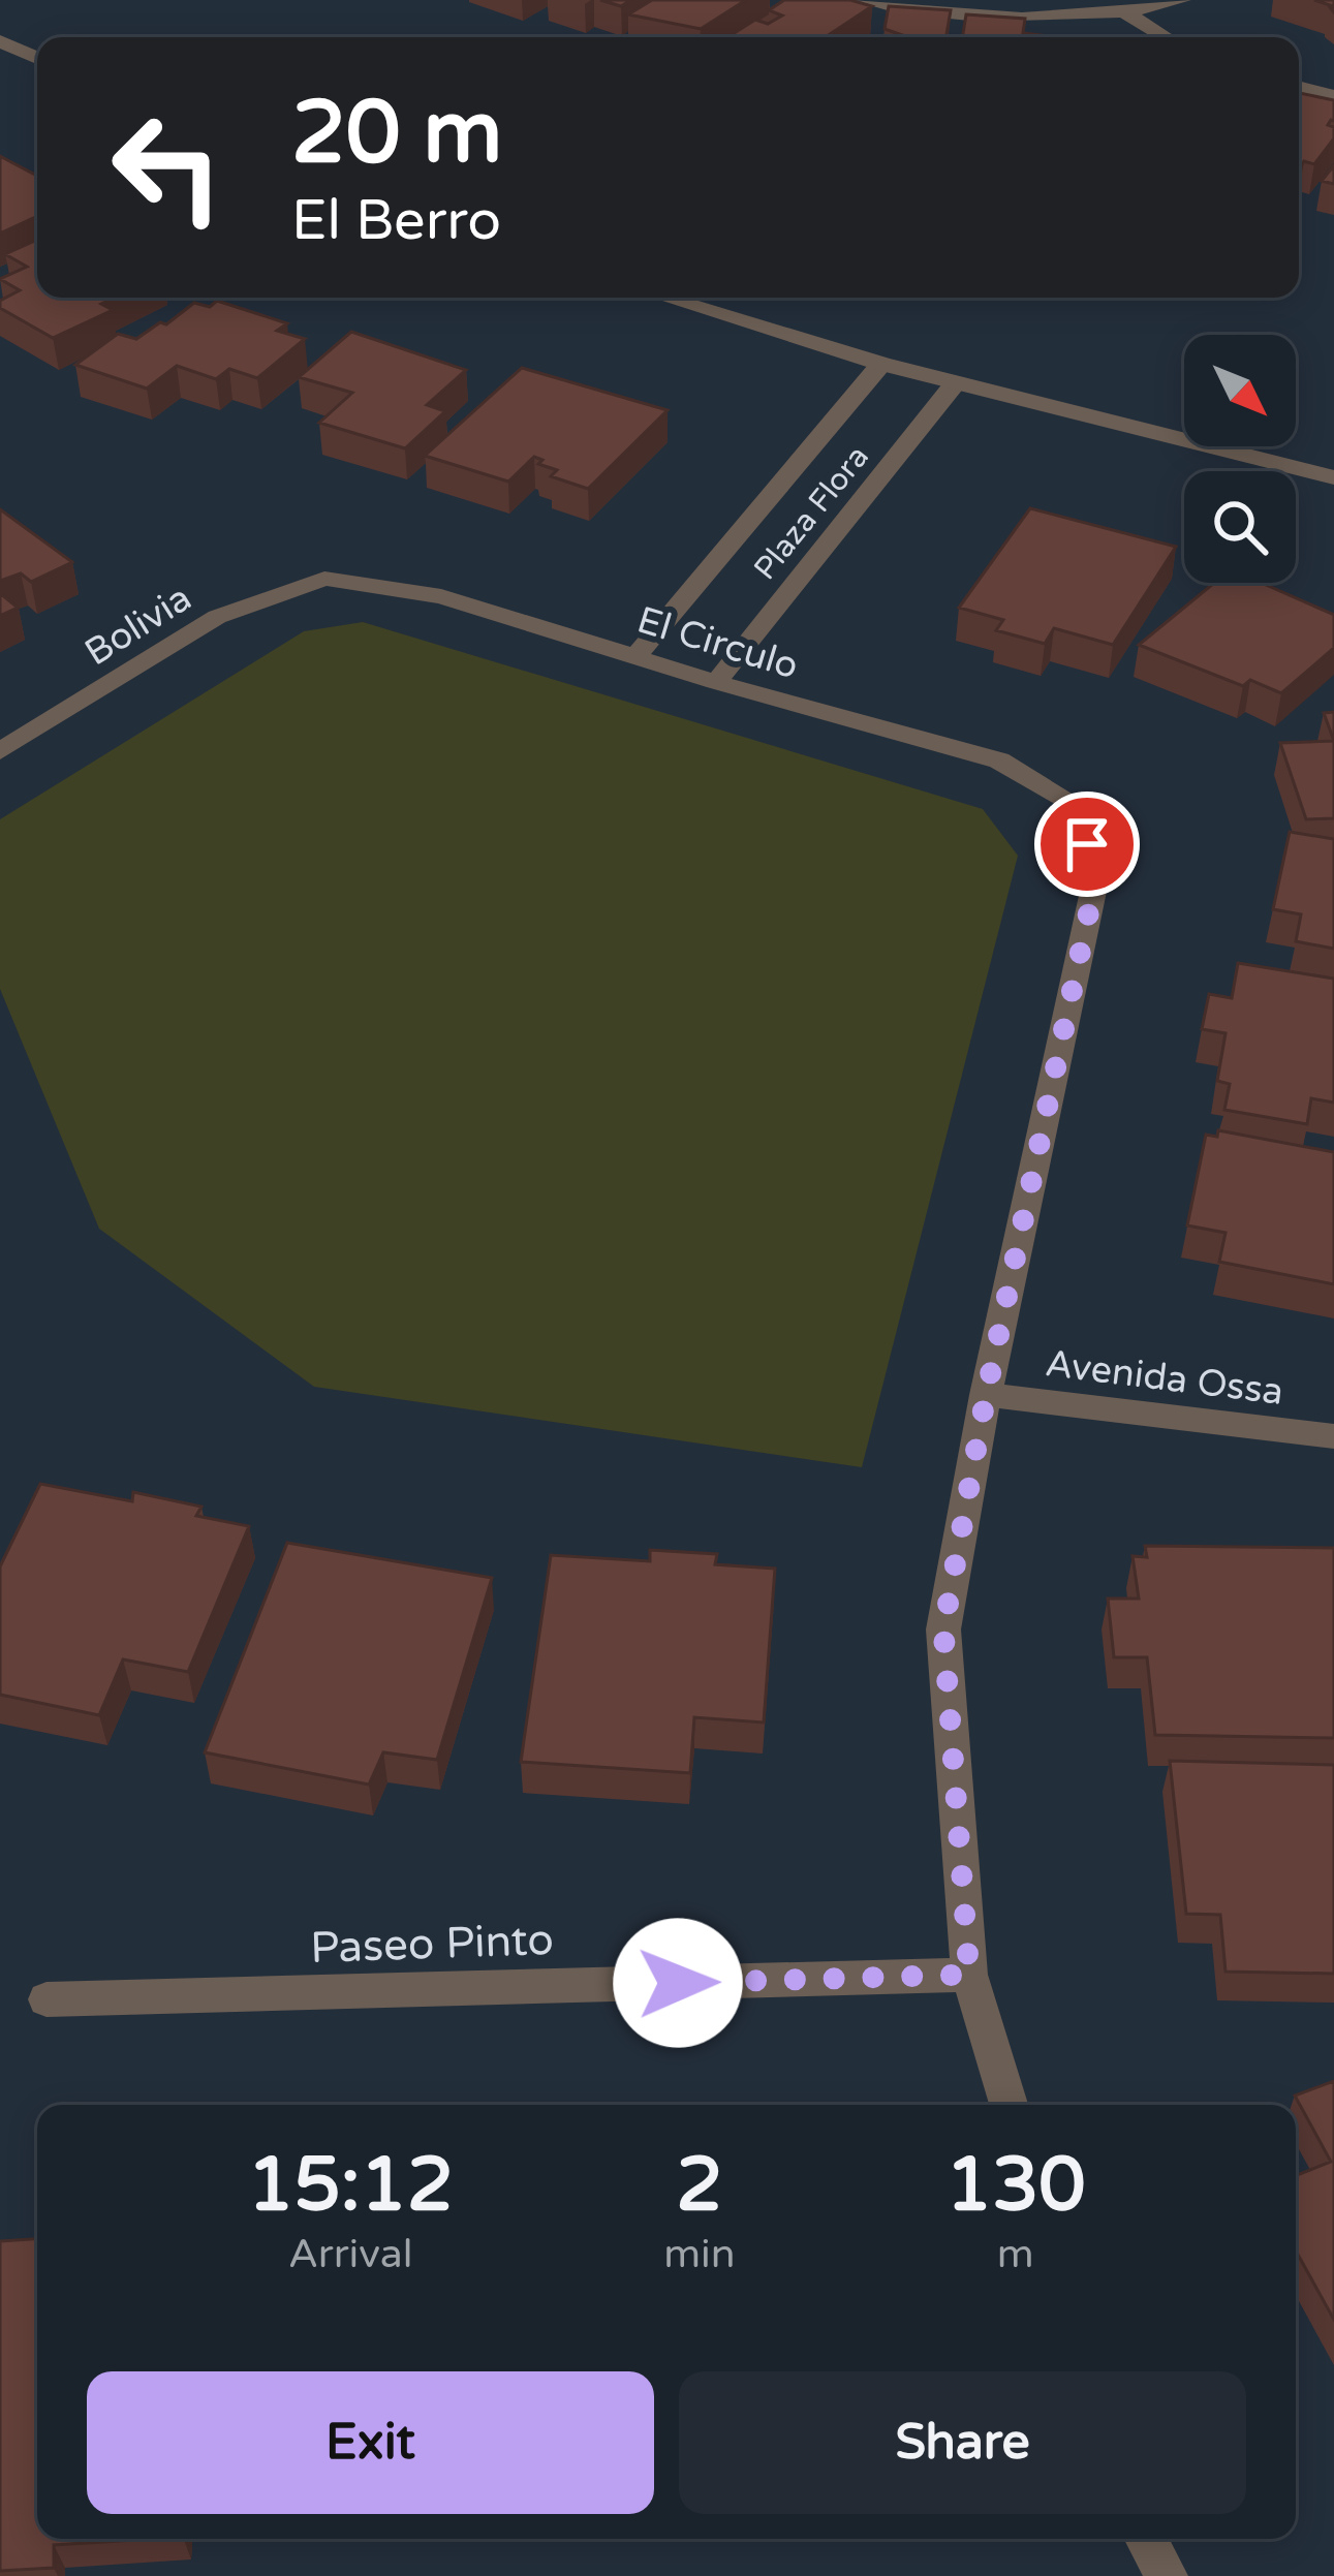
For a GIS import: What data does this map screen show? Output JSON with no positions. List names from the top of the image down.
{
  "streets": {
    "street": [
      "Plaza Flora",
      "Bolivia",
      "El Circulo",
      "Avenida Ossa",
      "Paseo Pinto"
    ]
  },
  "crossings": [
    ["Plaza Flora", "El Circulo"],
    ["Bolivia", "El Circulo"],
    ["El Circulo", "Avenida Ossa"]
  ],
  "north": "bottom right",
  "page": {
    "turn": ["20 m", "El Berro"],
    "eta": [
      "15:12",
      "Arrival",
      "2",
      "min",
      "130",
      "m"
    ],
    "buttons": ["Exit", "Share"]
  }
}
